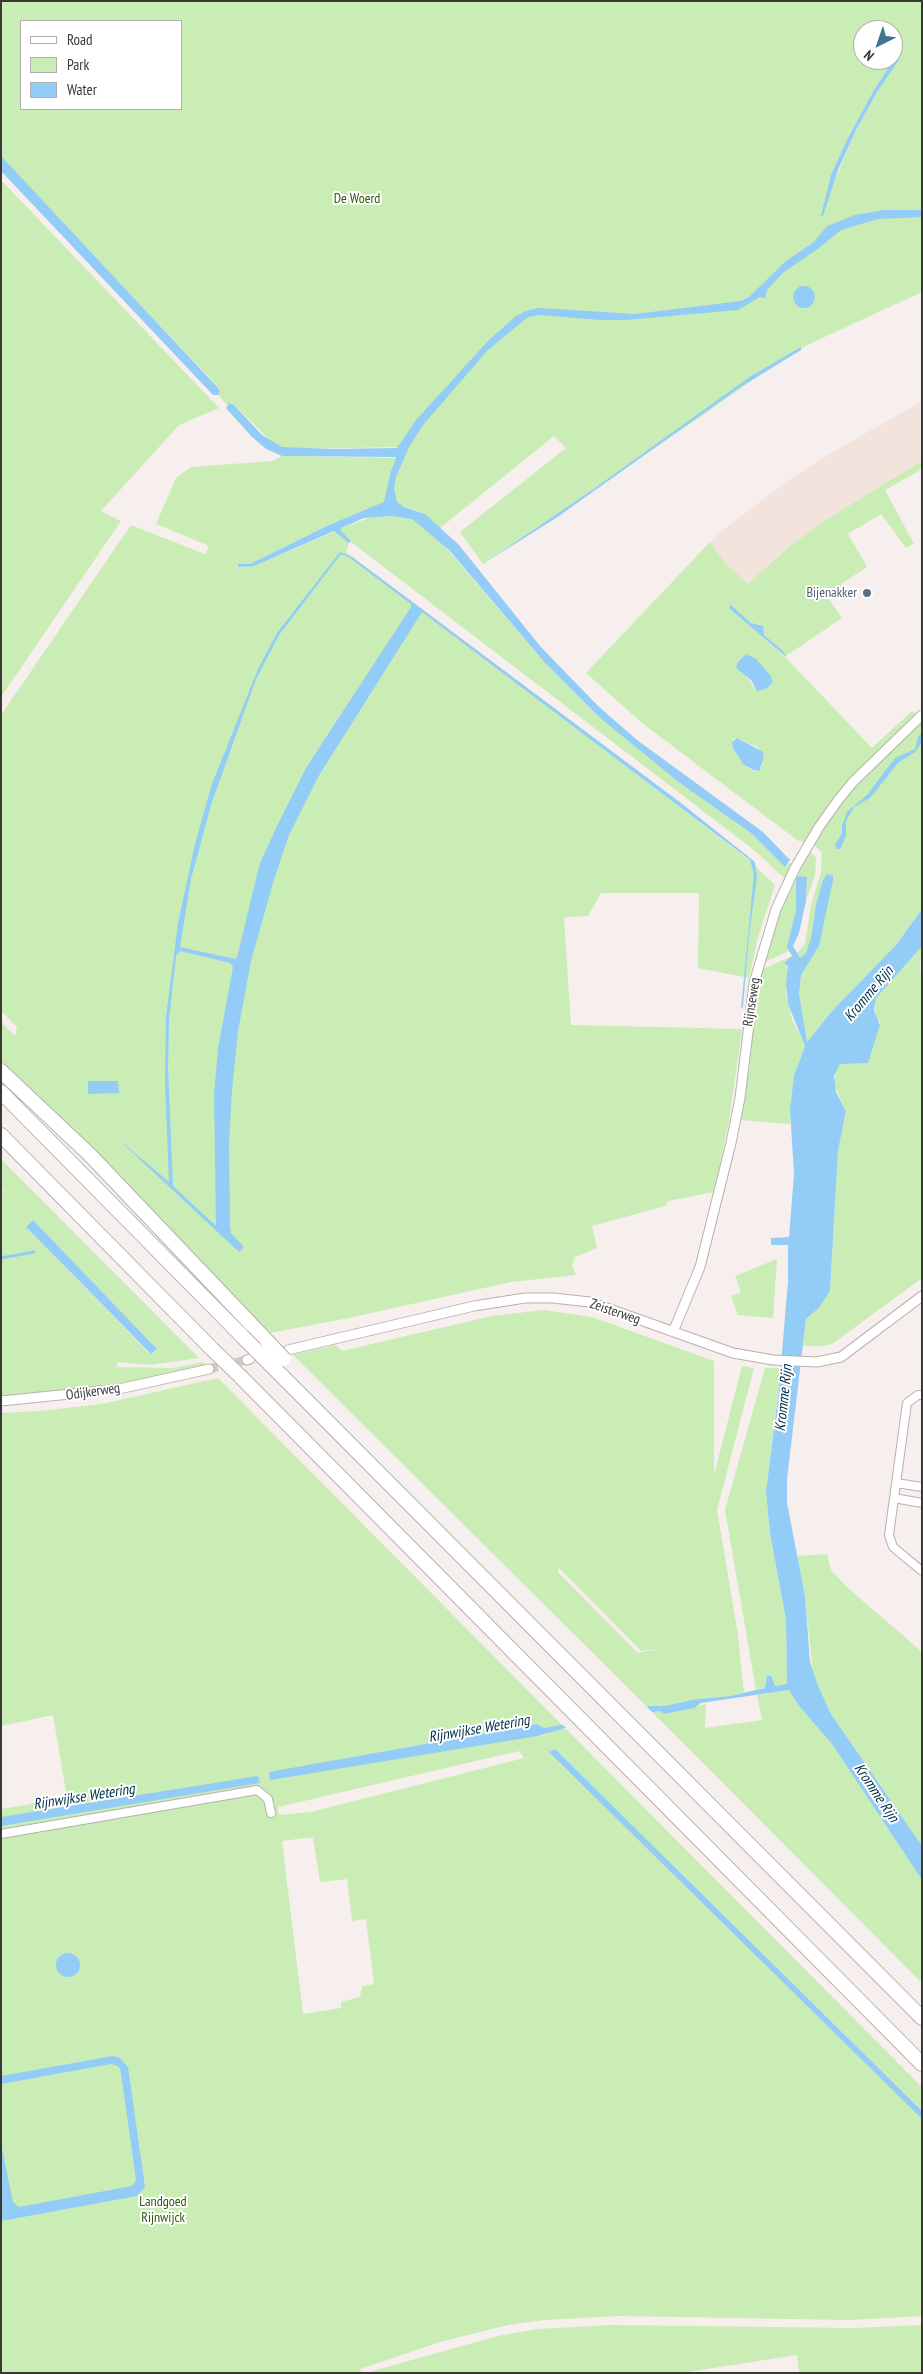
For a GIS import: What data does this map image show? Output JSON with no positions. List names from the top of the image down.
{
  "streets": {
    "street": ["Rijnseweg", "Zeisterweg", "Odijkerweg"]
  },
  "crossings": [
    ["Rijnseweg", "Zeisterweg"]
  ],
  "water": ["Kromme Rijn", "Rijnwijkse Wetering"],
  "parks": ["De Woerd", "Landgoed Rijnwijck"],
  "places": ["Bijenakker"],
  "legend": ["Road", "Park", "Water"],
  "north": "bottom left"
}
